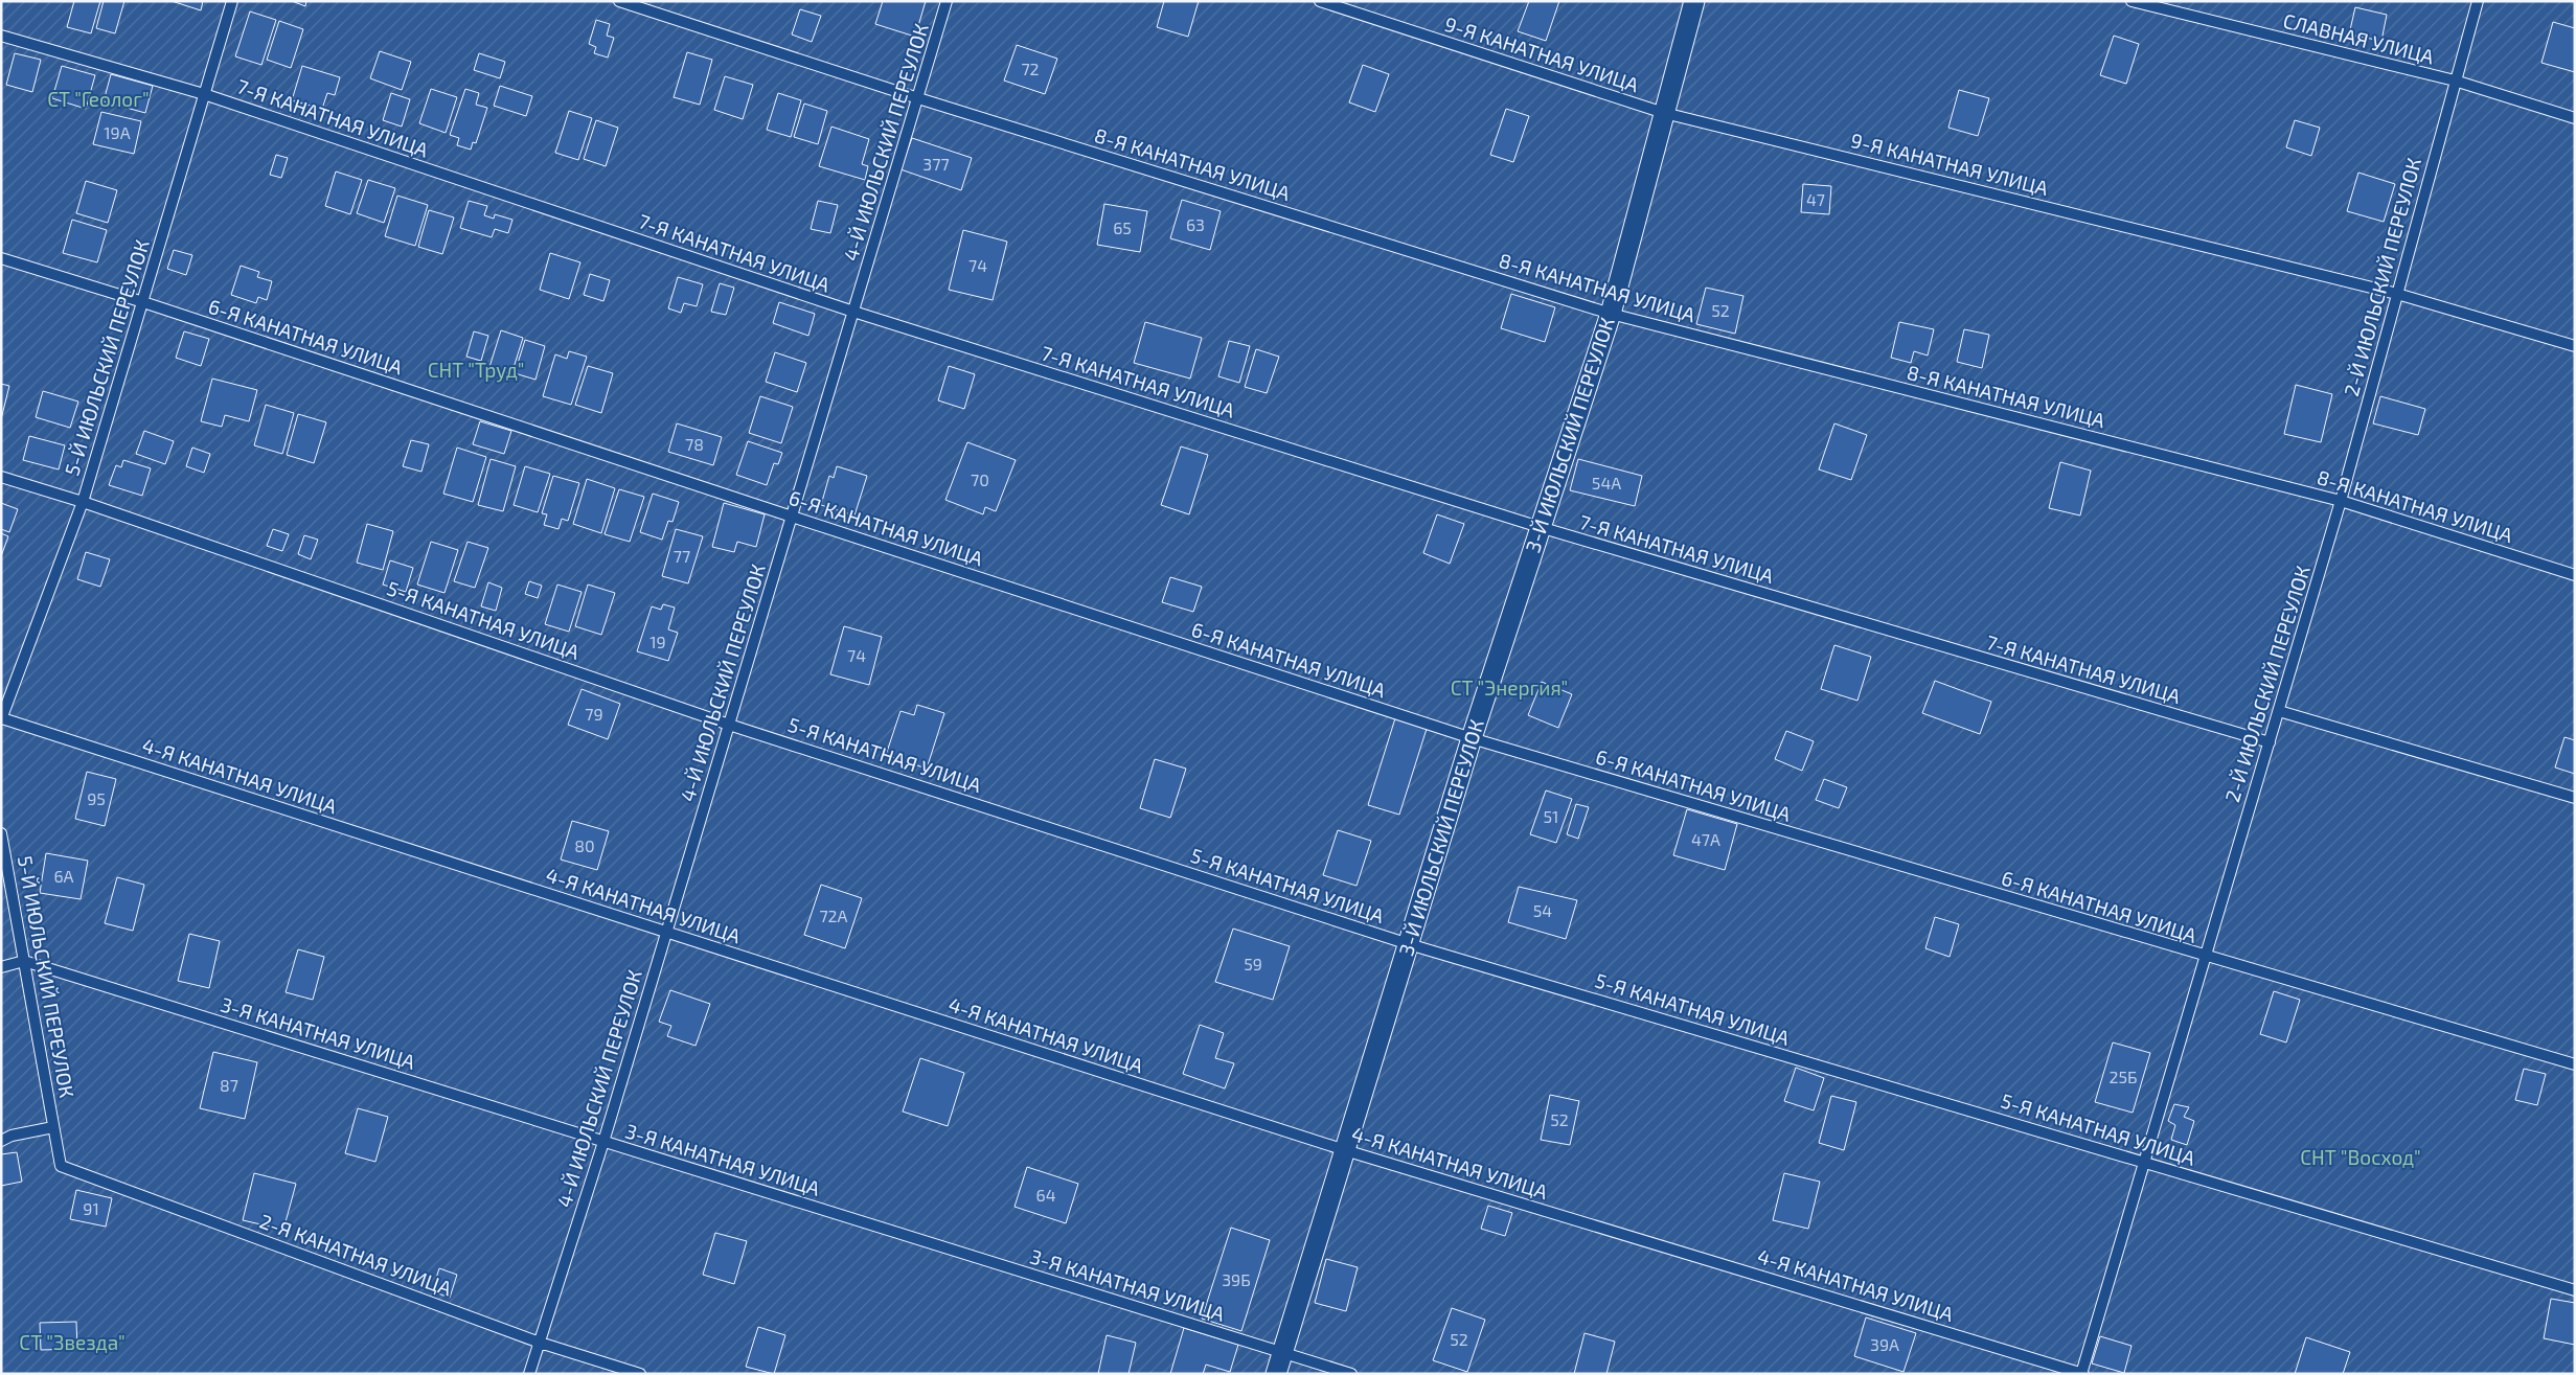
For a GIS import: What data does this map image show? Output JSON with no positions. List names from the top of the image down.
{
  "streets": {
    "street": ["3-Й ИЮЛЬСКИЙ ПЕРЕУЛОК"],
    "lane": [
      "СЛАВНАЯ УЛИЦА",
      "9-Я КАНАТНАЯ УЛИЦА",
      "7-Я КАНАТНАЯ УЛИЦА",
      "4-Й ИЮЛЬСКИЙ ПЕРЕУЛОК",
      "8-Я КАНАТНАЯ УЛИЦА",
      "2-Й ИЮЛЬСКИЙ ПЕРЕУЛОК",
      "6-Я КАНАТНАЯ УЛИЦА",
      "5-Й ИЮЛЬСКИЙ ПЕРЕУЛОК",
      "5-Я КАНАТНАЯ УЛИЦА",
      "4-Я КАНАТНАЯ УЛИЦА",
      "3-Я КАНАТНАЯ УЛИЦА",
      "2-Я КАНАТНАЯ УЛИЦА"
    ]
  },
  "crossings": [
    ["СЛАВНАЯ УЛИЦА", "2-Й ИЮЛЬСКИЙ ПЕРЕУЛОК"],
    ["9-Я КАНАТНАЯ УЛИЦА", "2-Й ИЮЛЬСКИЙ ПЕРЕУЛОК"],
    ["9-Я КАНАТНАЯ УЛИЦА", "3-Й ИЮЛЬСКИЙ ПЕРЕУЛОК"],
    ["7-Я КАНАТНАЯ УЛИЦА", "4-Й ИЮЛЬСКИЙ ПЕРЕУЛОК"],
    ["7-Я КАНАТНАЯ УЛИЦА", "2-Й ИЮЛЬСКИЙ ПЕРЕУЛОК"],
    ["7-Я КАНАТНАЯ УЛИЦА", "5-Й ИЮЛЬСКИЙ ПЕРЕУЛОК"],
    ["7-Я КАНАТНАЯ УЛИЦА", "3-Й ИЮЛЬСКИЙ ПЕРЕУЛОК"],
    ["4-Й ИЮЛЬСКИЙ ПЕРЕУЛОК", "8-Я КАНАТНАЯ УЛИЦА"],
    ["4-Й ИЮЛЬСКИЙ ПЕРЕУЛОК", "6-Я КАНАТНАЯ УЛИЦА"],
    ["4-Й ИЮЛЬСКИЙ ПЕРЕУЛОК", "5-Я КАНАТНАЯ УЛИЦА"],
    ["4-Й ИЮЛЬСКИЙ ПЕРЕУЛОК", "4-Я КАНАТНАЯ УЛИЦА"],
    ["4-Й ИЮЛЬСКИЙ ПЕРЕУЛОК", "3-Я КАНАТНАЯ УЛИЦА"],
    ["4-Й ИЮЛЬСКИЙ ПЕРЕУЛОК", "2-Я КАНАТНАЯ УЛИЦА"],
    ["8-Я КАНАТНАЯ УЛИЦА", "2-Й ИЮЛЬСКИЙ ПЕРЕУЛОК"],
    ["8-Я КАНАТНАЯ УЛИЦА", "3-Й ИЮЛЬСКИЙ ПЕРЕУЛОК"],
    ["2-Й ИЮЛЬСКИЙ ПЕРЕУЛОК", "6-Я КАНАТНАЯ УЛИЦА"],
    ["2-Й ИЮЛЬСКИЙ ПЕРЕУЛОК", "5-Я КАНАТНАЯ УЛИЦА"],
    ["2-Й ИЮЛЬСКИЙ ПЕРЕУЛОК", "4-Я КАНАТНАЯ УЛИЦА"],
    ["6-Я КАНАТНАЯ УЛИЦА", "5-Й ИЮЛЬСКИЙ ПЕРЕУЛОК"],
    ["6-Я КАНАТНАЯ УЛИЦА", "3-Й ИЮЛЬСКИЙ ПЕРЕУЛОК"],
    ["5-Й ИЮЛЬСКИЙ ПЕРЕУЛОК", "5-Я КАНАТНАЯ УЛИЦА"],
    ["5-Й ИЮЛЬСКИЙ ПЕРЕУЛОК", "4-Я КАНАТНАЯ УЛИЦА"],
    ["5-Й ИЮЛЬСКИЙ ПЕРЕУЛОК", "3-Я КАНАТНАЯ УЛИЦА"],
    ["5-Й ИЮЛЬСКИЙ ПЕРЕУЛОК", "2-Я КАНАТНАЯ УЛИЦА"],
    ["3-Й ИЮЛЬСКИЙ ПЕРЕУЛОК", "5-Я КАНАТНАЯ УЛИЦА"],
    ["3-Й ИЮЛЬСКИЙ ПЕРЕУЛОК", "4-Я КАНАТНАЯ УЛИЦА"],
    ["3-Й ИЮЛЬСКИЙ ПЕРЕУЛОК", "3-Я КАНАТНАЯ УЛИЦА"]
  ],
  "parks": [
    "СТ \"Геолог\"",
    "СНТ \"Труд\"",
    "СТ \"Энергия\"",
    "СНТ \"Восход\"",
    "СТ \"Звезда\""
  ],
  "house_numbers": [
    "72",
    "19А",
    "377",
    "47",
    "63",
    "65",
    "74",
    "52",
    "78",
    "70",
    "54А",
    "77",
    "19",
    "74",
    "79",
    "95",
    "51",
    "47А",
    "80",
    "6А",
    "54",
    "72А",
    "59",
    "25Б",
    "87",
    "52",
    "64",
    "91",
    "39Б",
    "52",
    "39А"
  ]
}
